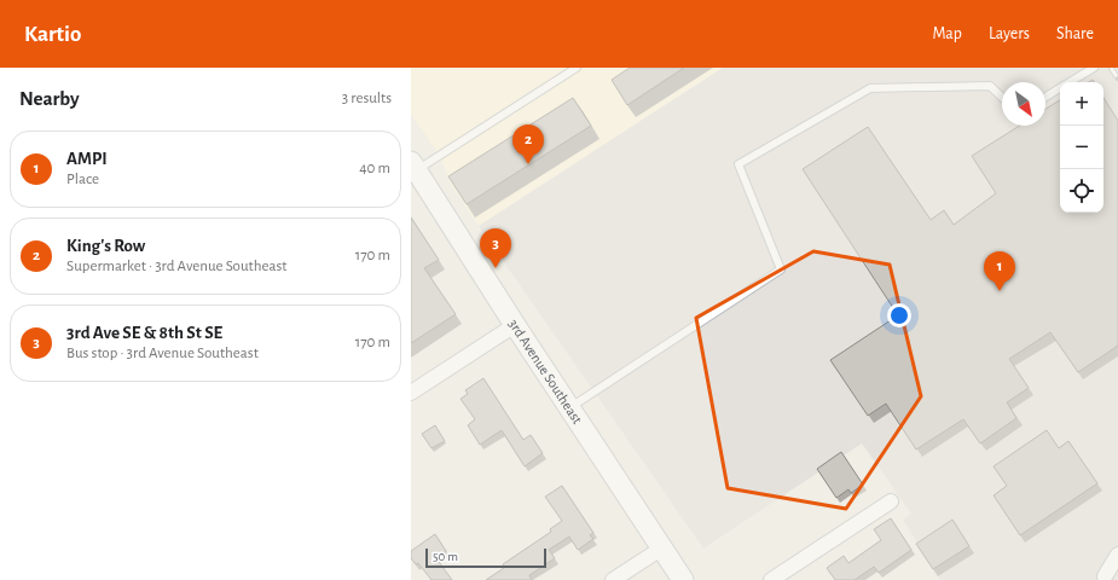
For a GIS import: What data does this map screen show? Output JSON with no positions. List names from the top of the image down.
{
  "streets": {
    "main road": ["3rd Avenue Southeast"]
  },
  "scale_bar": "50 m",
  "north": "bottom right",
  "page": {
    "header": "Kartio",
    "nav": ["Map", "Layers", "Share"],
    "heading": ["Nearby", "3 results"],
    "map_buttons": ["+", "−"],
    "pins": ["2", "3", "1"],
    "list": [
      {
        "mark": "1",
        "name": "AMPI",
        "note": "Place",
        "value": "40 m"
      },
      {
        "mark": "2",
        "name": "King's Row",
        "note": "Supermarket · 3rd Avenue Southeast",
        "value": "170 m"
      },
      {
        "mark": "3",
        "name": "3rd Ave SE & 8th St SE",
        "note": "Bus stop · 3rd Avenue Southeast",
        "value": "170 m"
      }
    ],
    "scale": "50 m"
  }
}
